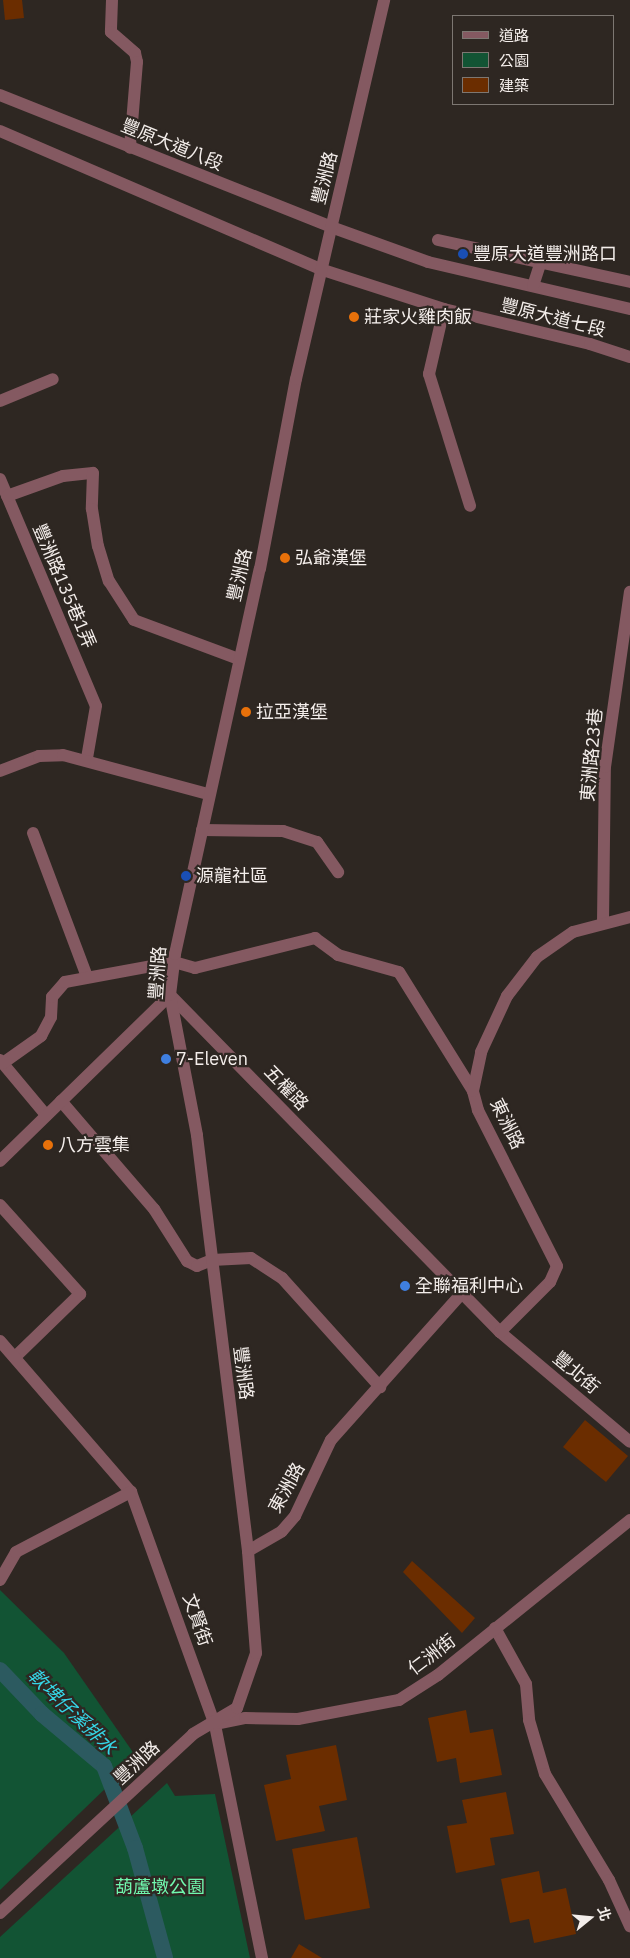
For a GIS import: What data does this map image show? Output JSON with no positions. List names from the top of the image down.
{
  "streets": {
    "street": [
      "豐原大道八段",
      "豐洲路",
      "豐原大道七段",
      "豐洲路135巷1弄",
      "東洲路23巷",
      "五權路",
      "東洲路",
      "豐北街",
      "文賢街",
      "仁洲街"
    ]
  },
  "crossings": [
    ["豐原大道八段", "豐洲路"],
    ["豐原大道八段", "豐原大道七段"],
    ["豐洲路", "豐原大道七段"],
    ["豐洲路", "五權路"],
    ["豐洲路", "東洲路"],
    ["豐洲路", "文賢街"],
    ["豐洲路", "仁洲街"],
    ["東洲路23巷", "東洲路"],
    ["五權路", "東洲路"],
    ["五權路", "豐北街"],
    ["東洲路", "豐北街"],
    ["文賢街", "仁洲街"]
  ],
  "water": ["軟埤仔溪排水"],
  "parks": ["葫蘆墩公園"],
  "places": [
    "豐原大道豐洲路口",
    "莊家火雞肉飯",
    "弘爺漢堡",
    "拉亞漢堡",
    "源龍社區",
    "7-Eleven",
    "八方雲集",
    "全聯福利中心"
  ],
  "legend": ["道路", "公園", "建築"],
  "north": "right"
}
